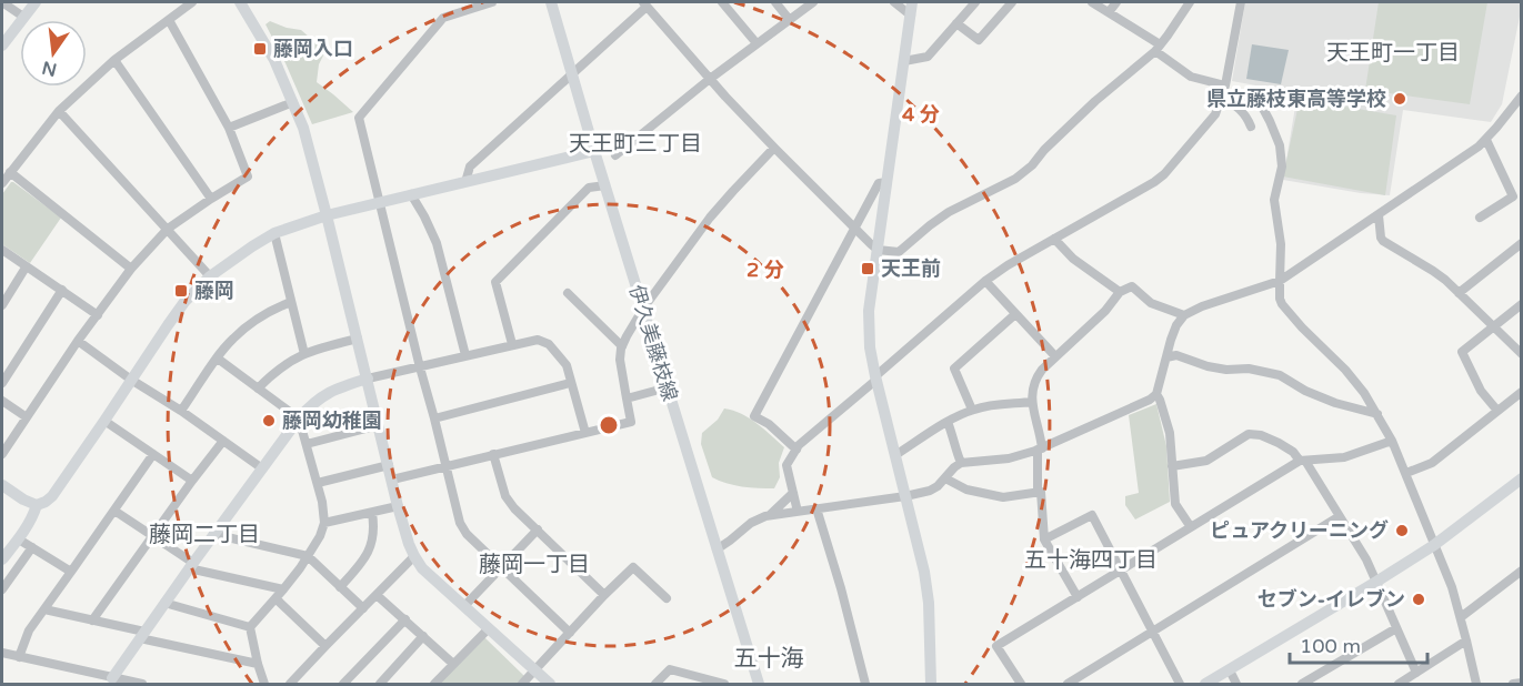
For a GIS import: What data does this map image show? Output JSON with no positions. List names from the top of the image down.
{
  "streets": {
    "street": ["伊久美藤枝線"]
  },
  "districts": [
    "天王町一丁目",
    "天王町三丁目",
    "藤岡二丁目",
    "五十海四丁目",
    "藤岡一丁目",
    "五十海"
  ],
  "places": {
    "transit": ["藤岡入口", "天王前", "藤岡"],
    "other": [
      "県立藤枝東高等学校",
      "藤岡幼稚園",
      "ピュアクリーニング",
      "セブン-イレブン"
    ]
  },
  "scale_bar": "100 m",
  "north": "bottom",
  "rings": ["4 分", "2 分"]
}
